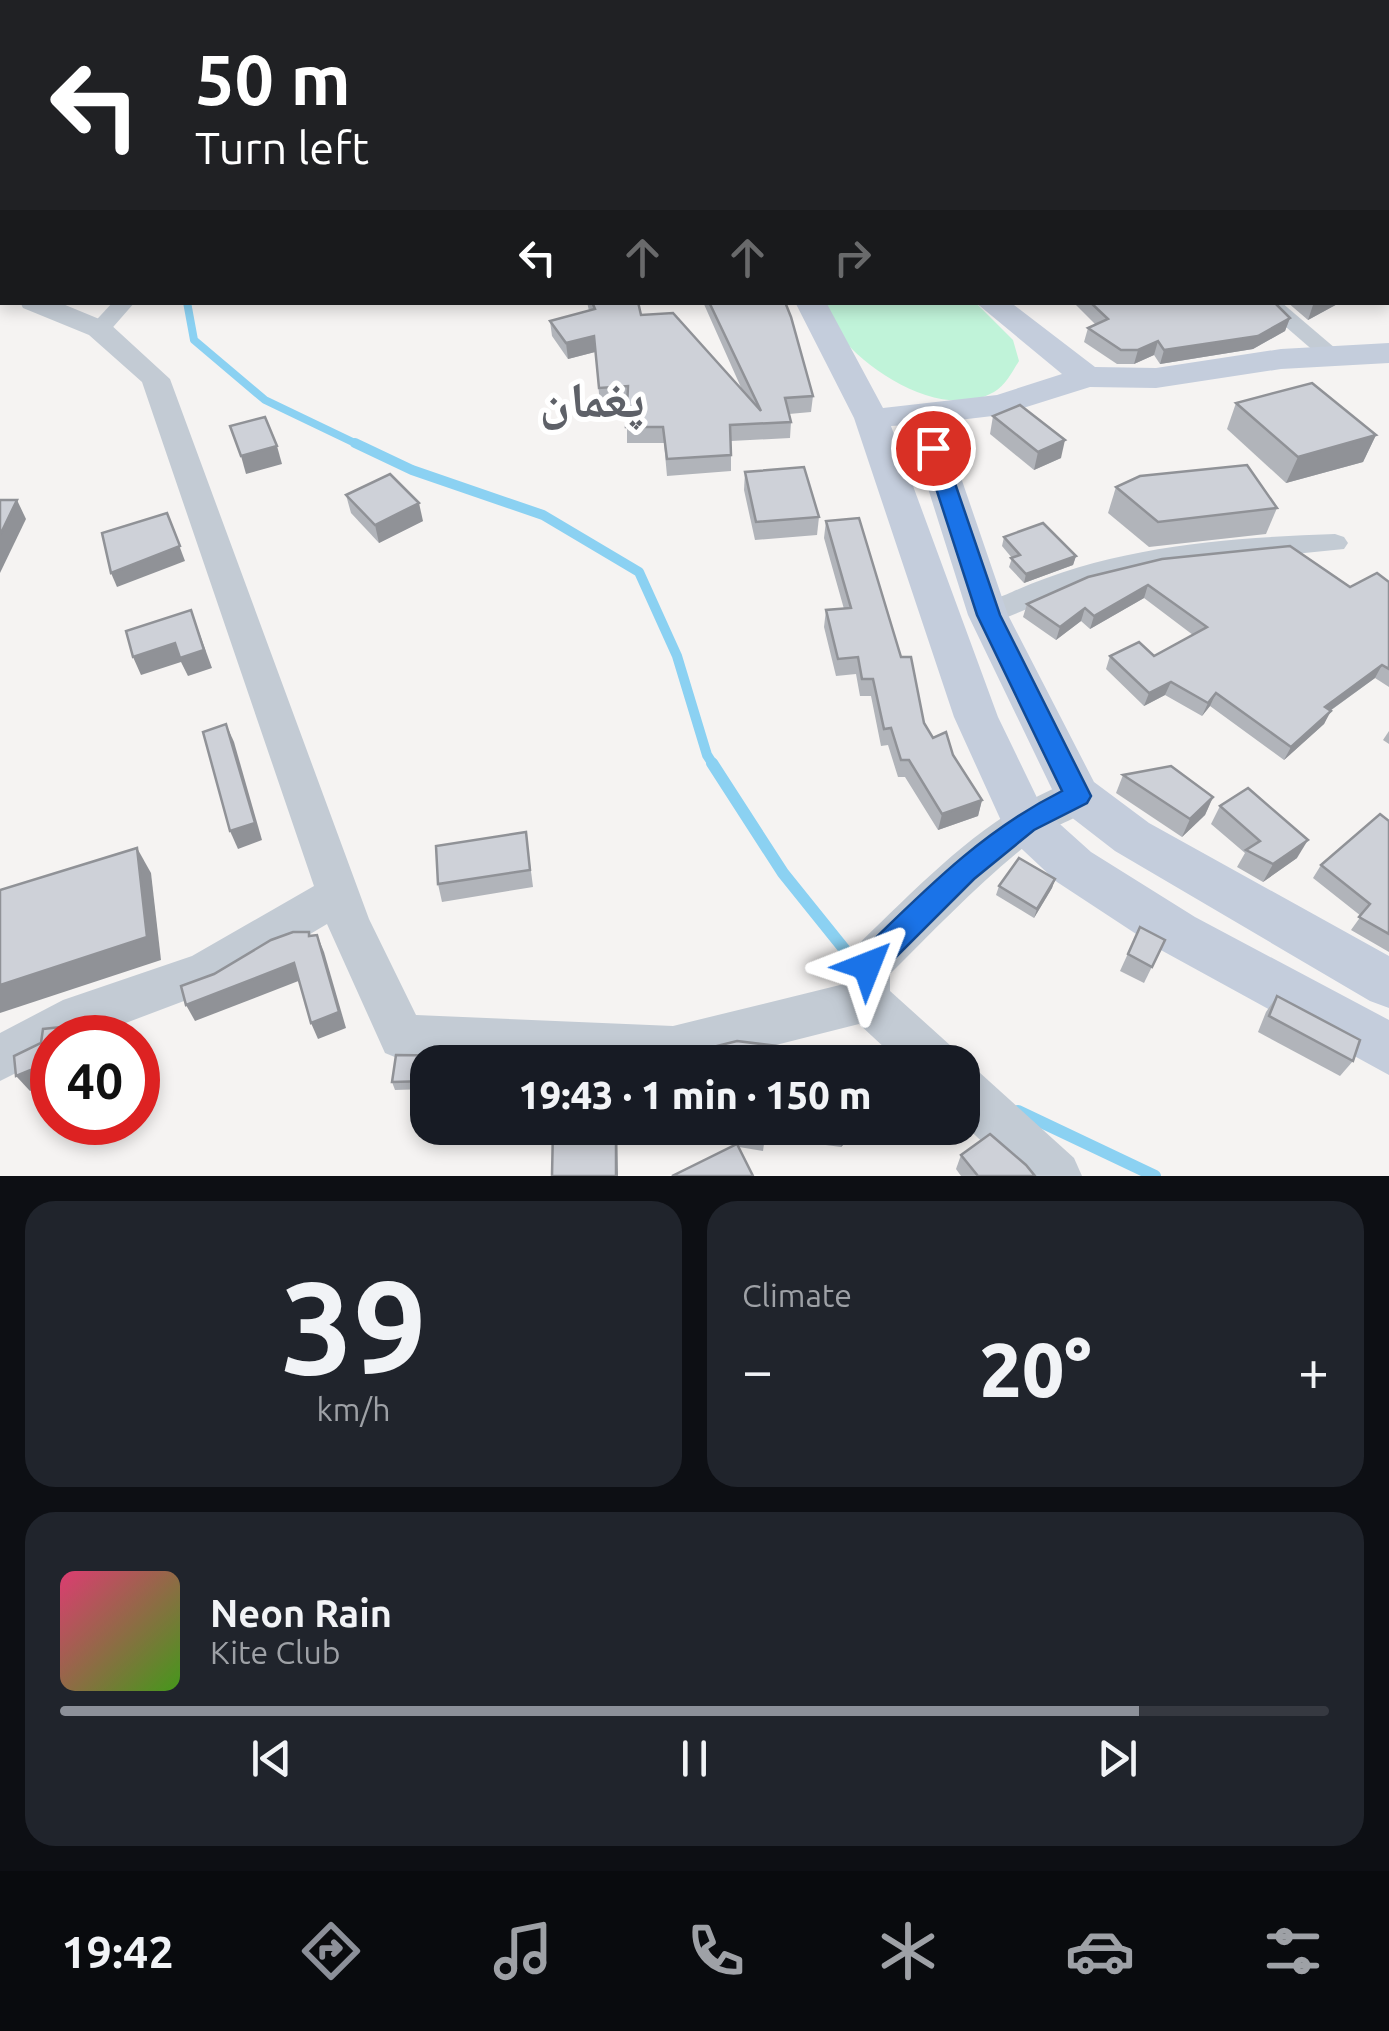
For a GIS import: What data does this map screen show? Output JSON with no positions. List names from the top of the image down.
{
  "districts": ["پغمان"],
  "page": {
    "turn": ["50 m", "Turn left"],
    "limit": "40",
    "trip": "19:43 · 1 min · 150 m",
    "tile": [
      ["39", "km/h"],
      "Climate"
    ],
    "heat": ["−", "20°", "+"],
    "song": ["Neon Rain", "Kite Club"],
    "tabs": "19:42"
  }
}
